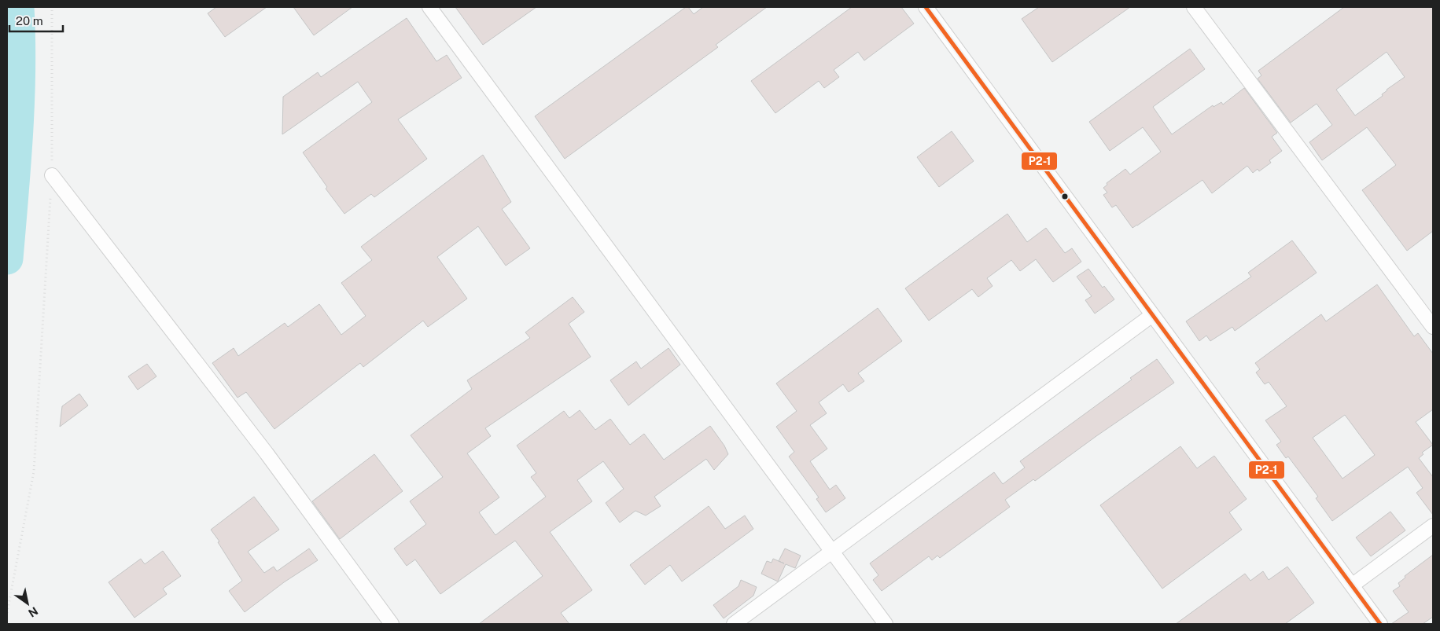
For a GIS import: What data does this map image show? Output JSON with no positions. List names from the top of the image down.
{
  "lines": ["transit line P2-1"],
  "scale_bar": "20 m",
  "north": "bottom right"
}
